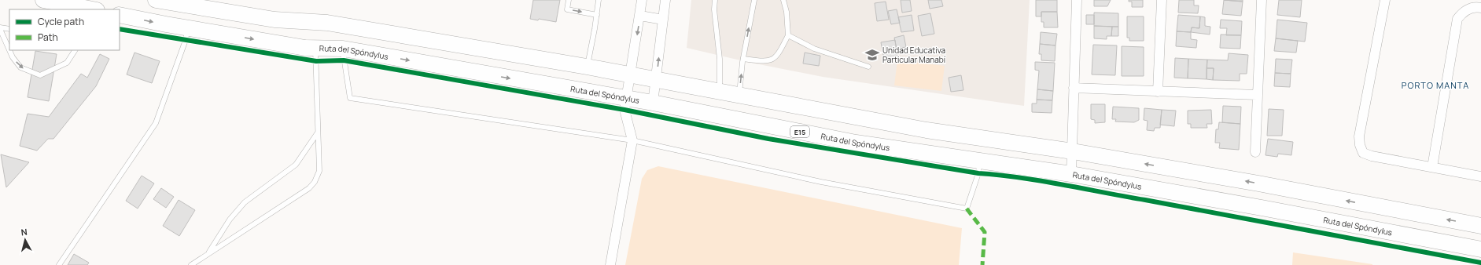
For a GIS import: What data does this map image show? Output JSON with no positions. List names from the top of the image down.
{
  "streets": {
    "highway": ["Ruta del Spóndylus", "E15"]
  },
  "districts": ["PORTO MANTA"],
  "places": {
    "school or university": ["Unidad Educativa Particular Manabí"]
  },
  "legend": ["Cycle path", "Path"],
  "north": "top"
}
